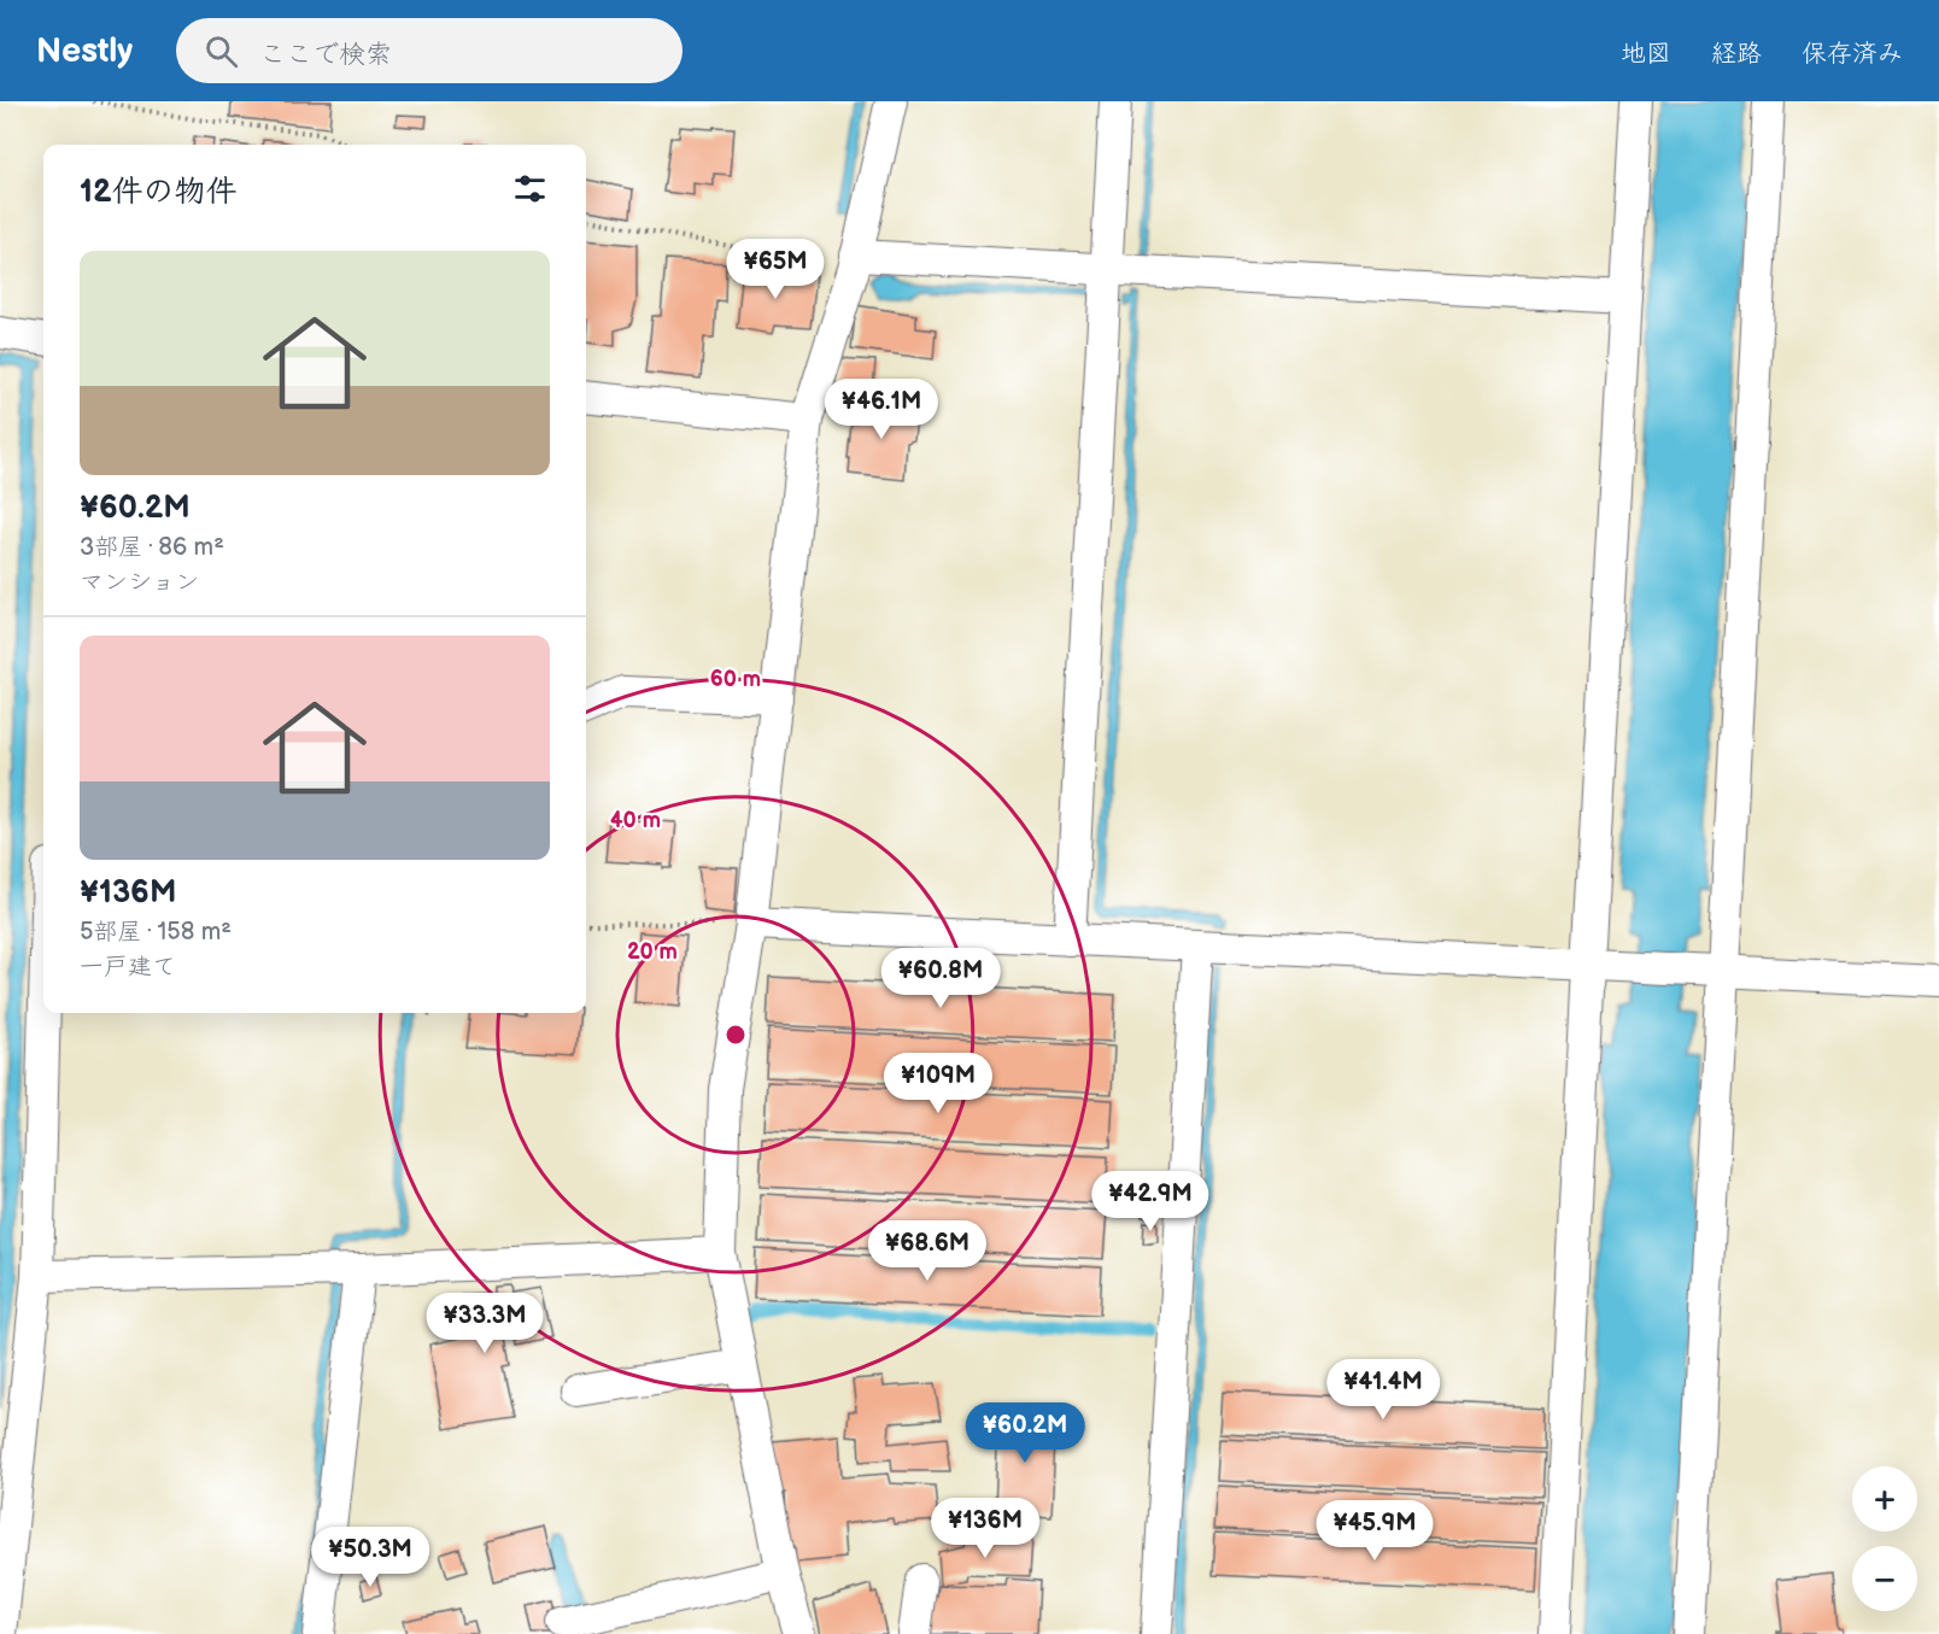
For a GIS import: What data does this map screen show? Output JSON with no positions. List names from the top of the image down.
{
  "page": {
    "header": "Nestly",
    "search": "ここで検索",
    "nav": ["地図", "経路", "保存済み"],
    "heading": "12件の物件",
    "list": [
      {
        "name": "¥60.2M",
        "note": "3部屋 · 86 m² · マンション"
      },
      {
        "name": "¥136M",
        "note": "5部屋 · 158 m² · 一戸建て"
      }
    ],
    "price": [
      "¥65M",
      "¥46.1M",
      "¥60.8M",
      "¥109M",
      "¥42.9M",
      "¥68.6M",
      "¥33.3M",
      "¥41.4M",
      "¥60.2M",
      "¥136M",
      "¥45.9M",
      "¥50.3M"
    ],
    "map_buttons": ["+", "−"]
  },
  "rings": ["60 m", "40 m", "20 m"]
}
